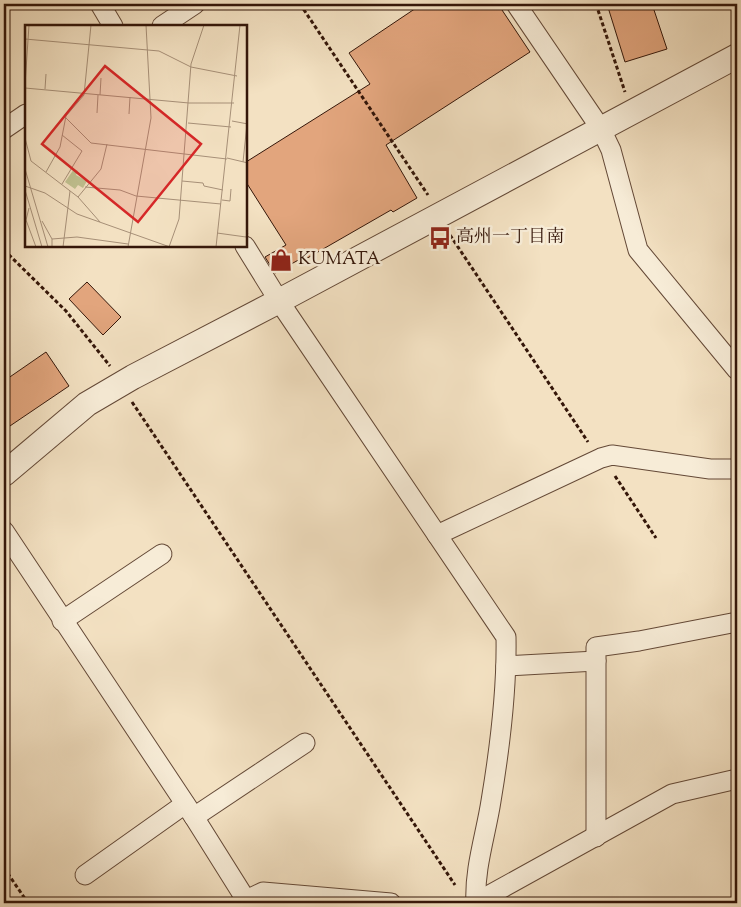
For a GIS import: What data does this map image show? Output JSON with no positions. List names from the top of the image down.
{
  "places": {
    "bus stop": ["高州一丁目南"],
    "shop": ["KUMATA"]
  }
}
